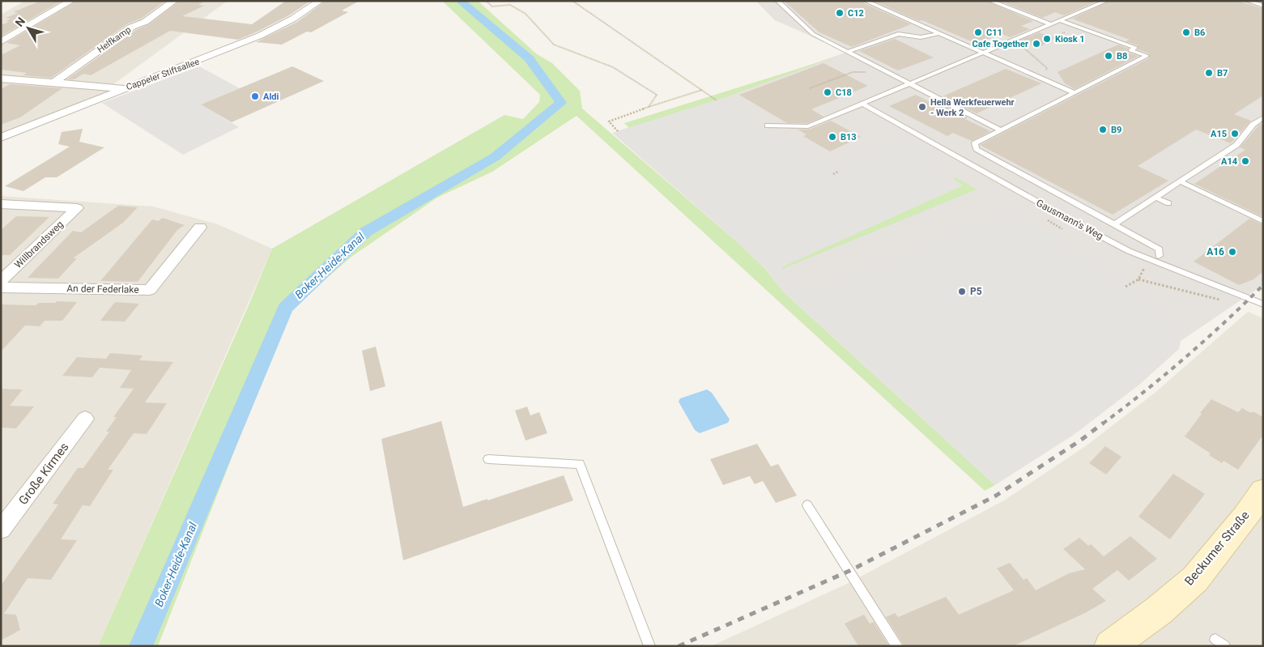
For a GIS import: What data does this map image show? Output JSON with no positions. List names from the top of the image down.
{
  "streets": {
    "main road": ["Beckumer Straße"],
    "street": [
      "Helfkamp",
      "Cappeler Stiftsallee",
      "Willbrandsweg",
      "An der Federlake",
      "Große Kirmes"
    ],
    "lane": ["Gausmann's Weg"]
  },
  "water": ["Boker-Heide-Kanal"],
  "places": [
    "C12",
    "C11",
    "B6",
    "Kiosk 1",
    "Cafe Together",
    "B8",
    "B7",
    "C18",
    "Aldi",
    "Hella Werkfeuerwehr - Werk 2",
    "B9",
    "A15",
    "B13",
    "A14",
    "A16",
    "P5"
  ],
  "north": "top left"
}
